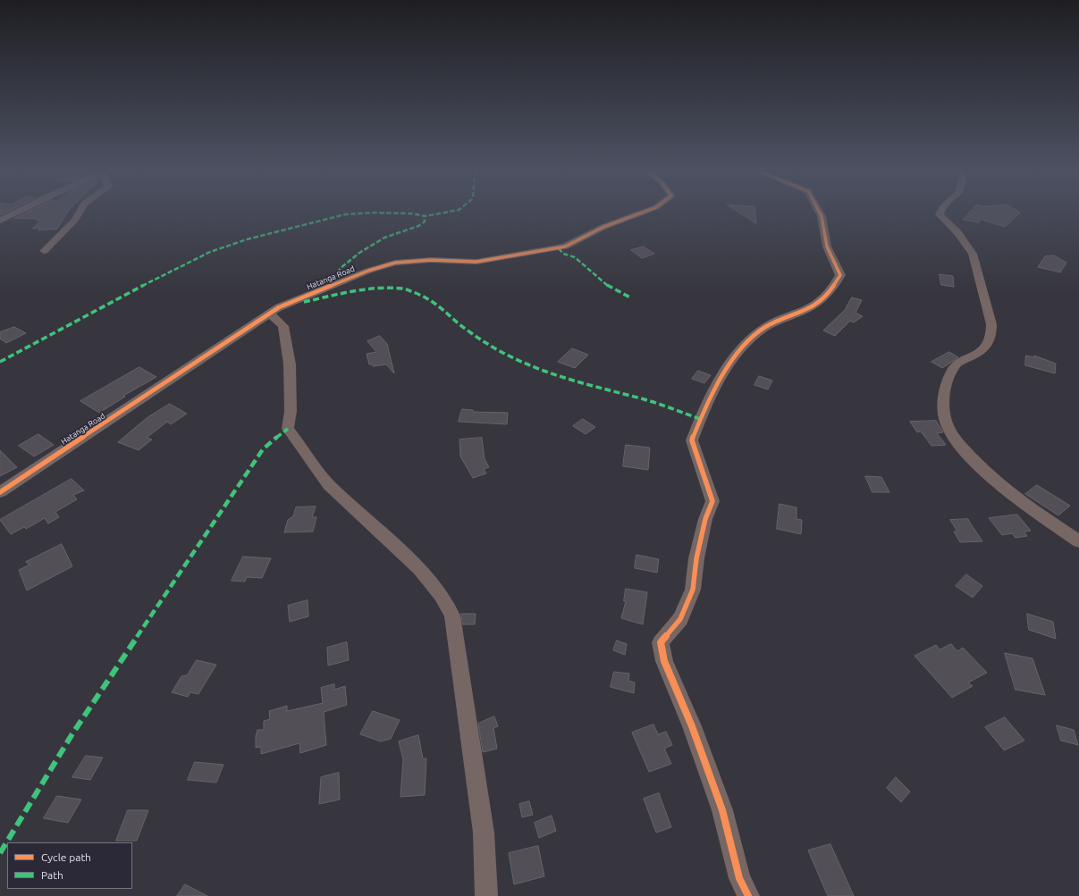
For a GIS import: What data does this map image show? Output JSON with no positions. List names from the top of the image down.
{
  "streets": {
    "street": ["Hatanga Road"]
  },
  "legend": ["Cycle path", "Path"]
}
